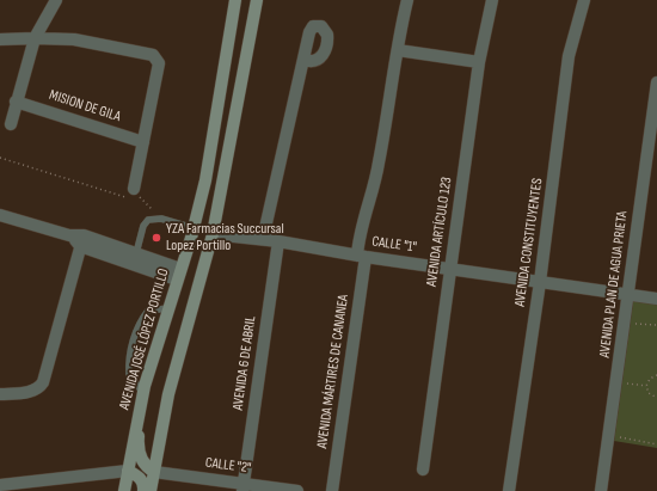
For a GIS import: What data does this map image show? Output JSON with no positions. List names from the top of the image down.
{
  "streets": {
    "main road": ["AVENIDA JOSÉ LÓPEZ PORTILLO"],
    "street": [
      "MISION DE GILA",
      "AVENIDA ARTÍCULO 123",
      "AVENIDA CONSTITUYENTES",
      "CALLE \"1\"",
      "AVENIDA PLAN DE AGUA PRIETA",
      "AVENIDA 6 DE ABRIL",
      "AVENIDA MÁRTIRES DE CANANEA",
      "CALLE \"2\""
    ]
  },
  "crossings": [
    ["AVENIDA ARTÍCULO 123", "CALLE \"1\""],
    ["AVENIDA CONSTITUYENTES", "CALLE \"1\""],
    ["CALLE \"1\"", "AVENIDA PLAN DE AGUA PRIETA"],
    ["CALLE \"1\"", "AVENIDA 6 DE ABRIL"],
    ["CALLE \"1\"", "AVENIDA MÁRTIRES DE CANANEA"],
    ["AVENIDA 6 DE ABRIL", "CALLE \"2\""]
  ],
  "places": ["YZA Farmacias Succursal Lopez Portillo"]
}
